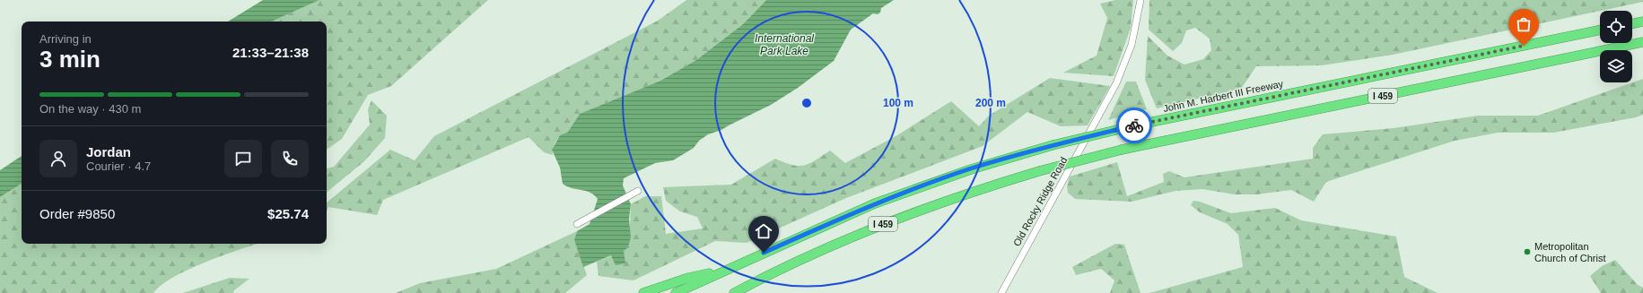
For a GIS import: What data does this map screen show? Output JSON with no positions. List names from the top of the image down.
{
  "streets": {
    "highway": ["John M. Harbert III Freeway", "I 459"],
    "street": ["Old Rocky Ridge Road"]
  },
  "water": ["International Park Lake"],
  "places": ["Metropolitan Church of Christ"],
  "page": {
    "heading": ["3 min", "Arriving in", "21:33–21:38"],
    "panel": [
      "Jordan",
      "Courier · 4.7",
      "Order #9850",
      "$25.74"
    ],
    "bar": "On the way · 430 m"
  },
  "rings": ["100 m", "200 m"]
}
